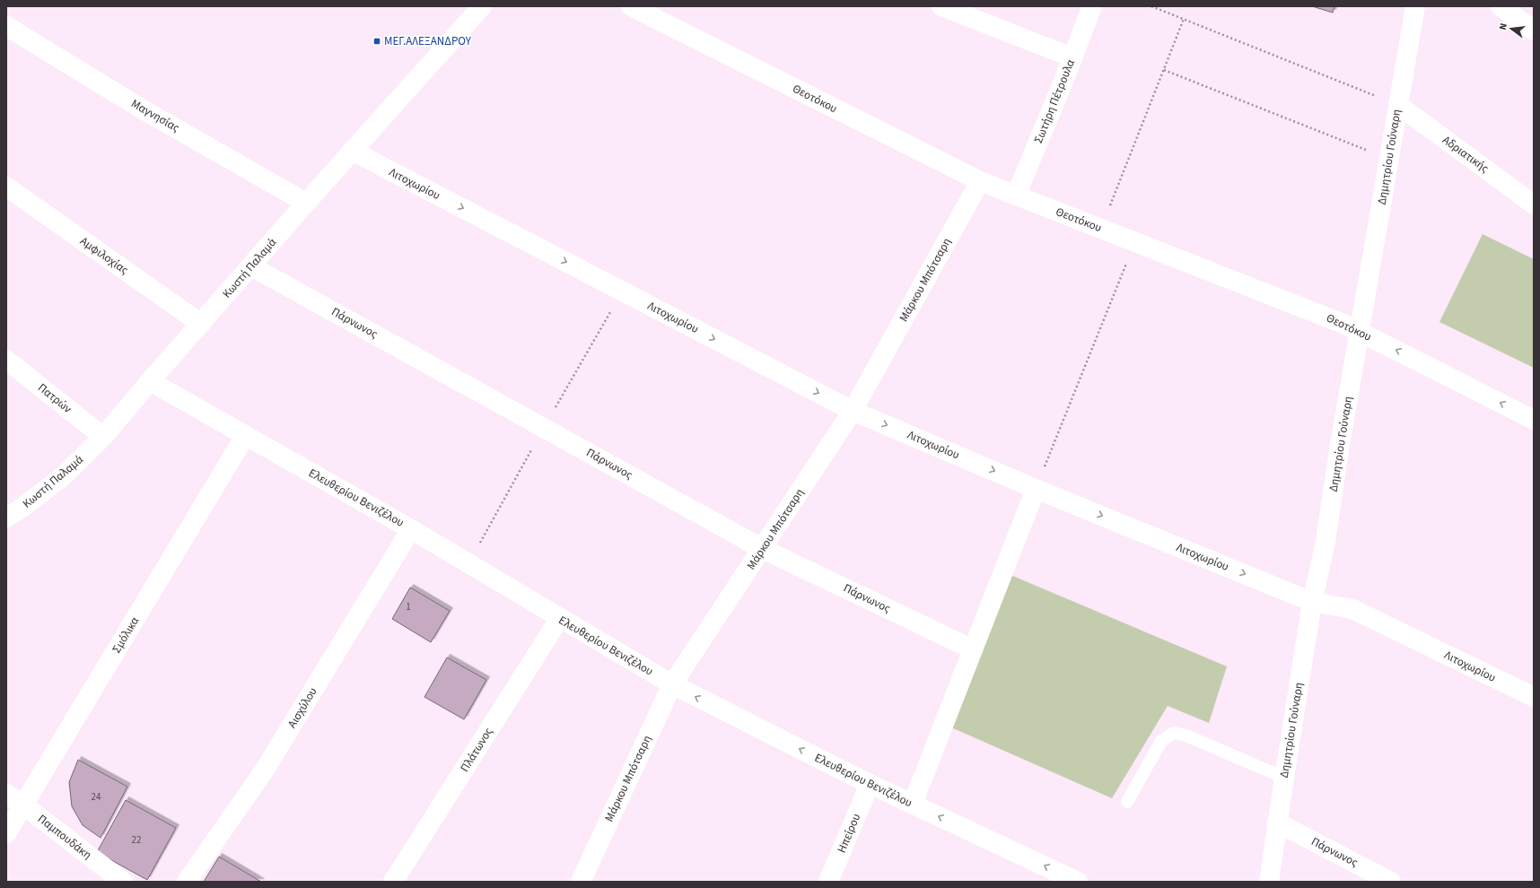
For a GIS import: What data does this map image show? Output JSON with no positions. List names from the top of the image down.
{
  "streets": {
    "street": [
      "Θεοτόκου",
      "Σωτήρη Πέτρουλα",
      "Μαγνησίας",
      "Αδριατικής",
      "Δημητρίου Γούναρη",
      "Λιτοχωρίου",
      "Αμφιλοχίας",
      "Κωστή Παλαμά",
      "Μάρκου Μπότσαρη",
      "Πάρνωνος",
      "Πατρών",
      "Ελευθερίου Βενιζέλου",
      "Σμόλικα",
      "Αισχύλου",
      "Πλάτωνος",
      "Ηπείρου",
      "Παμπουδάκη"
    ]
  },
  "crossings": [
    ["Θεοτόκου", "Σωτήρη Πέτρουλα"],
    ["Θεοτόκου", "Δημητρίου Γούναρη"],
    ["Θεοτόκου", "Μάρκου Μπότσαρη"],
    ["Μαγνησίας", "Κωστή Παλαμά"],
    ["Αδριατικής", "Δημητρίου Γούναρη"],
    ["Δημητρίου Γούναρη", "Λιτοχωρίου"],
    ["Δημητρίου Γούναρη", "Πάρνωνος"],
    ["Λιτοχωρίου", "Κωστή Παλαμά"],
    ["Λιτοχωρίου", "Μάρκου Μπότσαρη"],
    ["Αμφιλοχίας", "Κωστή Παλαμά"],
    ["Κωστή Παλαμά", "Πάρνωνος"],
    ["Κωστή Παλαμά", "Πατρών"],
    ["Κωστή Παλαμά", "Ελευθερίου Βενιζέλου"],
    ["Μάρκου Μπότσαρη", "Πάρνωνος"],
    ["Μάρκου Μπότσαρη", "Ελευθερίου Βενιζέλου"],
    ["Ελευθερίου Βενιζέλου", "Σμόλικα"],
    ["Ελευθερίου Βενιζέλου", "Αισχύλου"],
    ["Ελευθερίου Βενιζέλου", "Πλάτωνος"],
    ["Ελευθερίου Βενιζέλου", "Ηπείρου"],
    ["Σμόλικα", "Παμπουδάκη"]
  ],
  "one_way": ["Λιτοχωρίου", "Ελευθερίου Βενιζέλου"],
  "places": {
    "transit": ["ΜΕΓ.ΑΛΕΞΑΝΔΡΟΥ"]
  },
  "house_numbers": ["1", "24", "22"],
  "north": "left"
}
